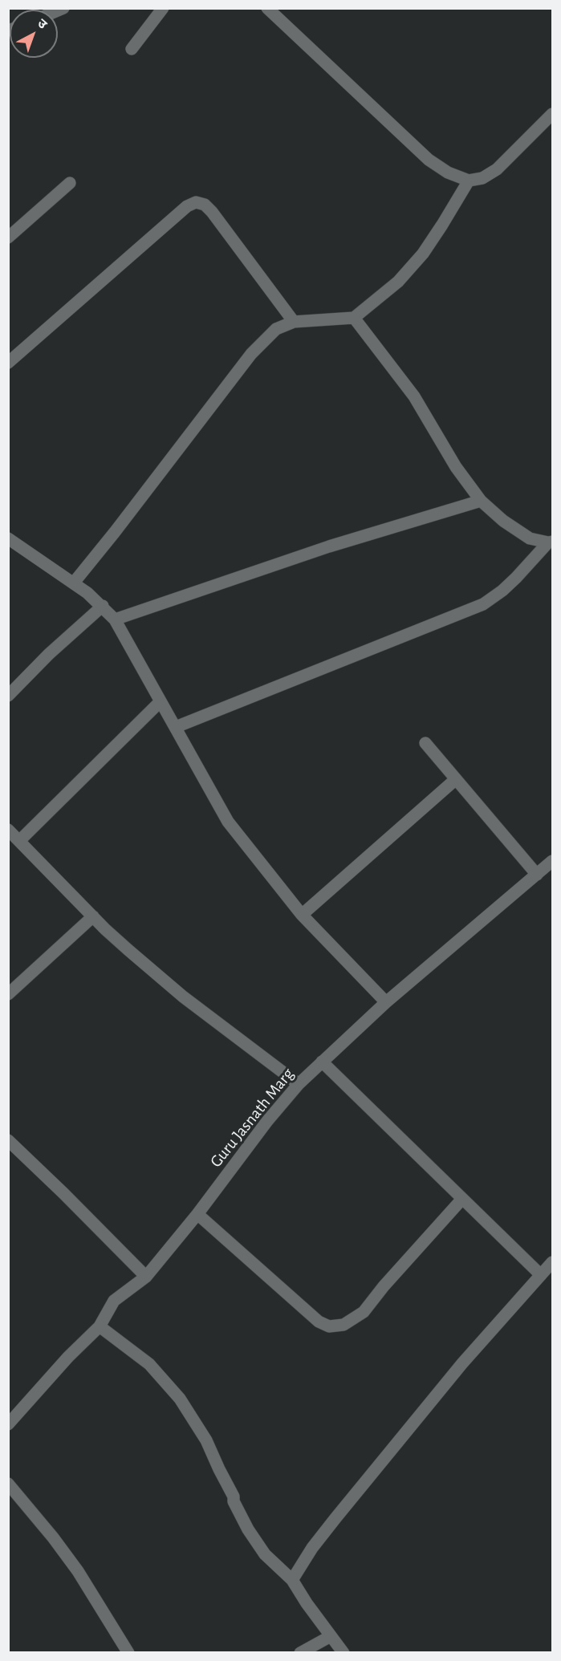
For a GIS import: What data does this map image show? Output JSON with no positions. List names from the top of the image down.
{
  "streets": {
    "street": ["Guru Jasnath Marg"]
  },
  "north": "top right"
}
